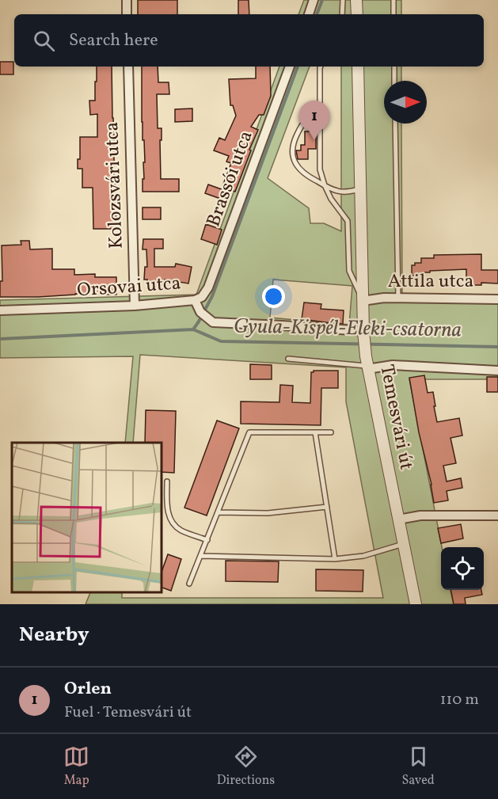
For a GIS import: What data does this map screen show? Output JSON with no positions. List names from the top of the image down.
{
  "streets": {
    "street": [
      "Brassói utca",
      "Kolozsvári utca",
      "Attila utca",
      "Orsovai utca",
      "Temesvári út"
    ]
  },
  "crossings": [
    ["Brassói utca", "Orsovai utca"],
    ["Kolozsvári utca", "Orsovai utca"],
    ["Attila utca", "Temesvári út"],
    ["Orsovai utca", "Temesvári út"]
  ],
  "water": ["Gyula-Kispél-Eleki-csatorna"],
  "north": "right",
  "page": {
    "search": "Search here",
    "pins": "1",
    "heading": "Nearby",
    "list": [
      {
        "mark": "1",
        "name": "Orlen",
        "note": "Fuel · Temesvári út",
        "value": "110 m"
      }
    ],
    "nav": ["Map", "Directions", "Saved"]
  }
}
